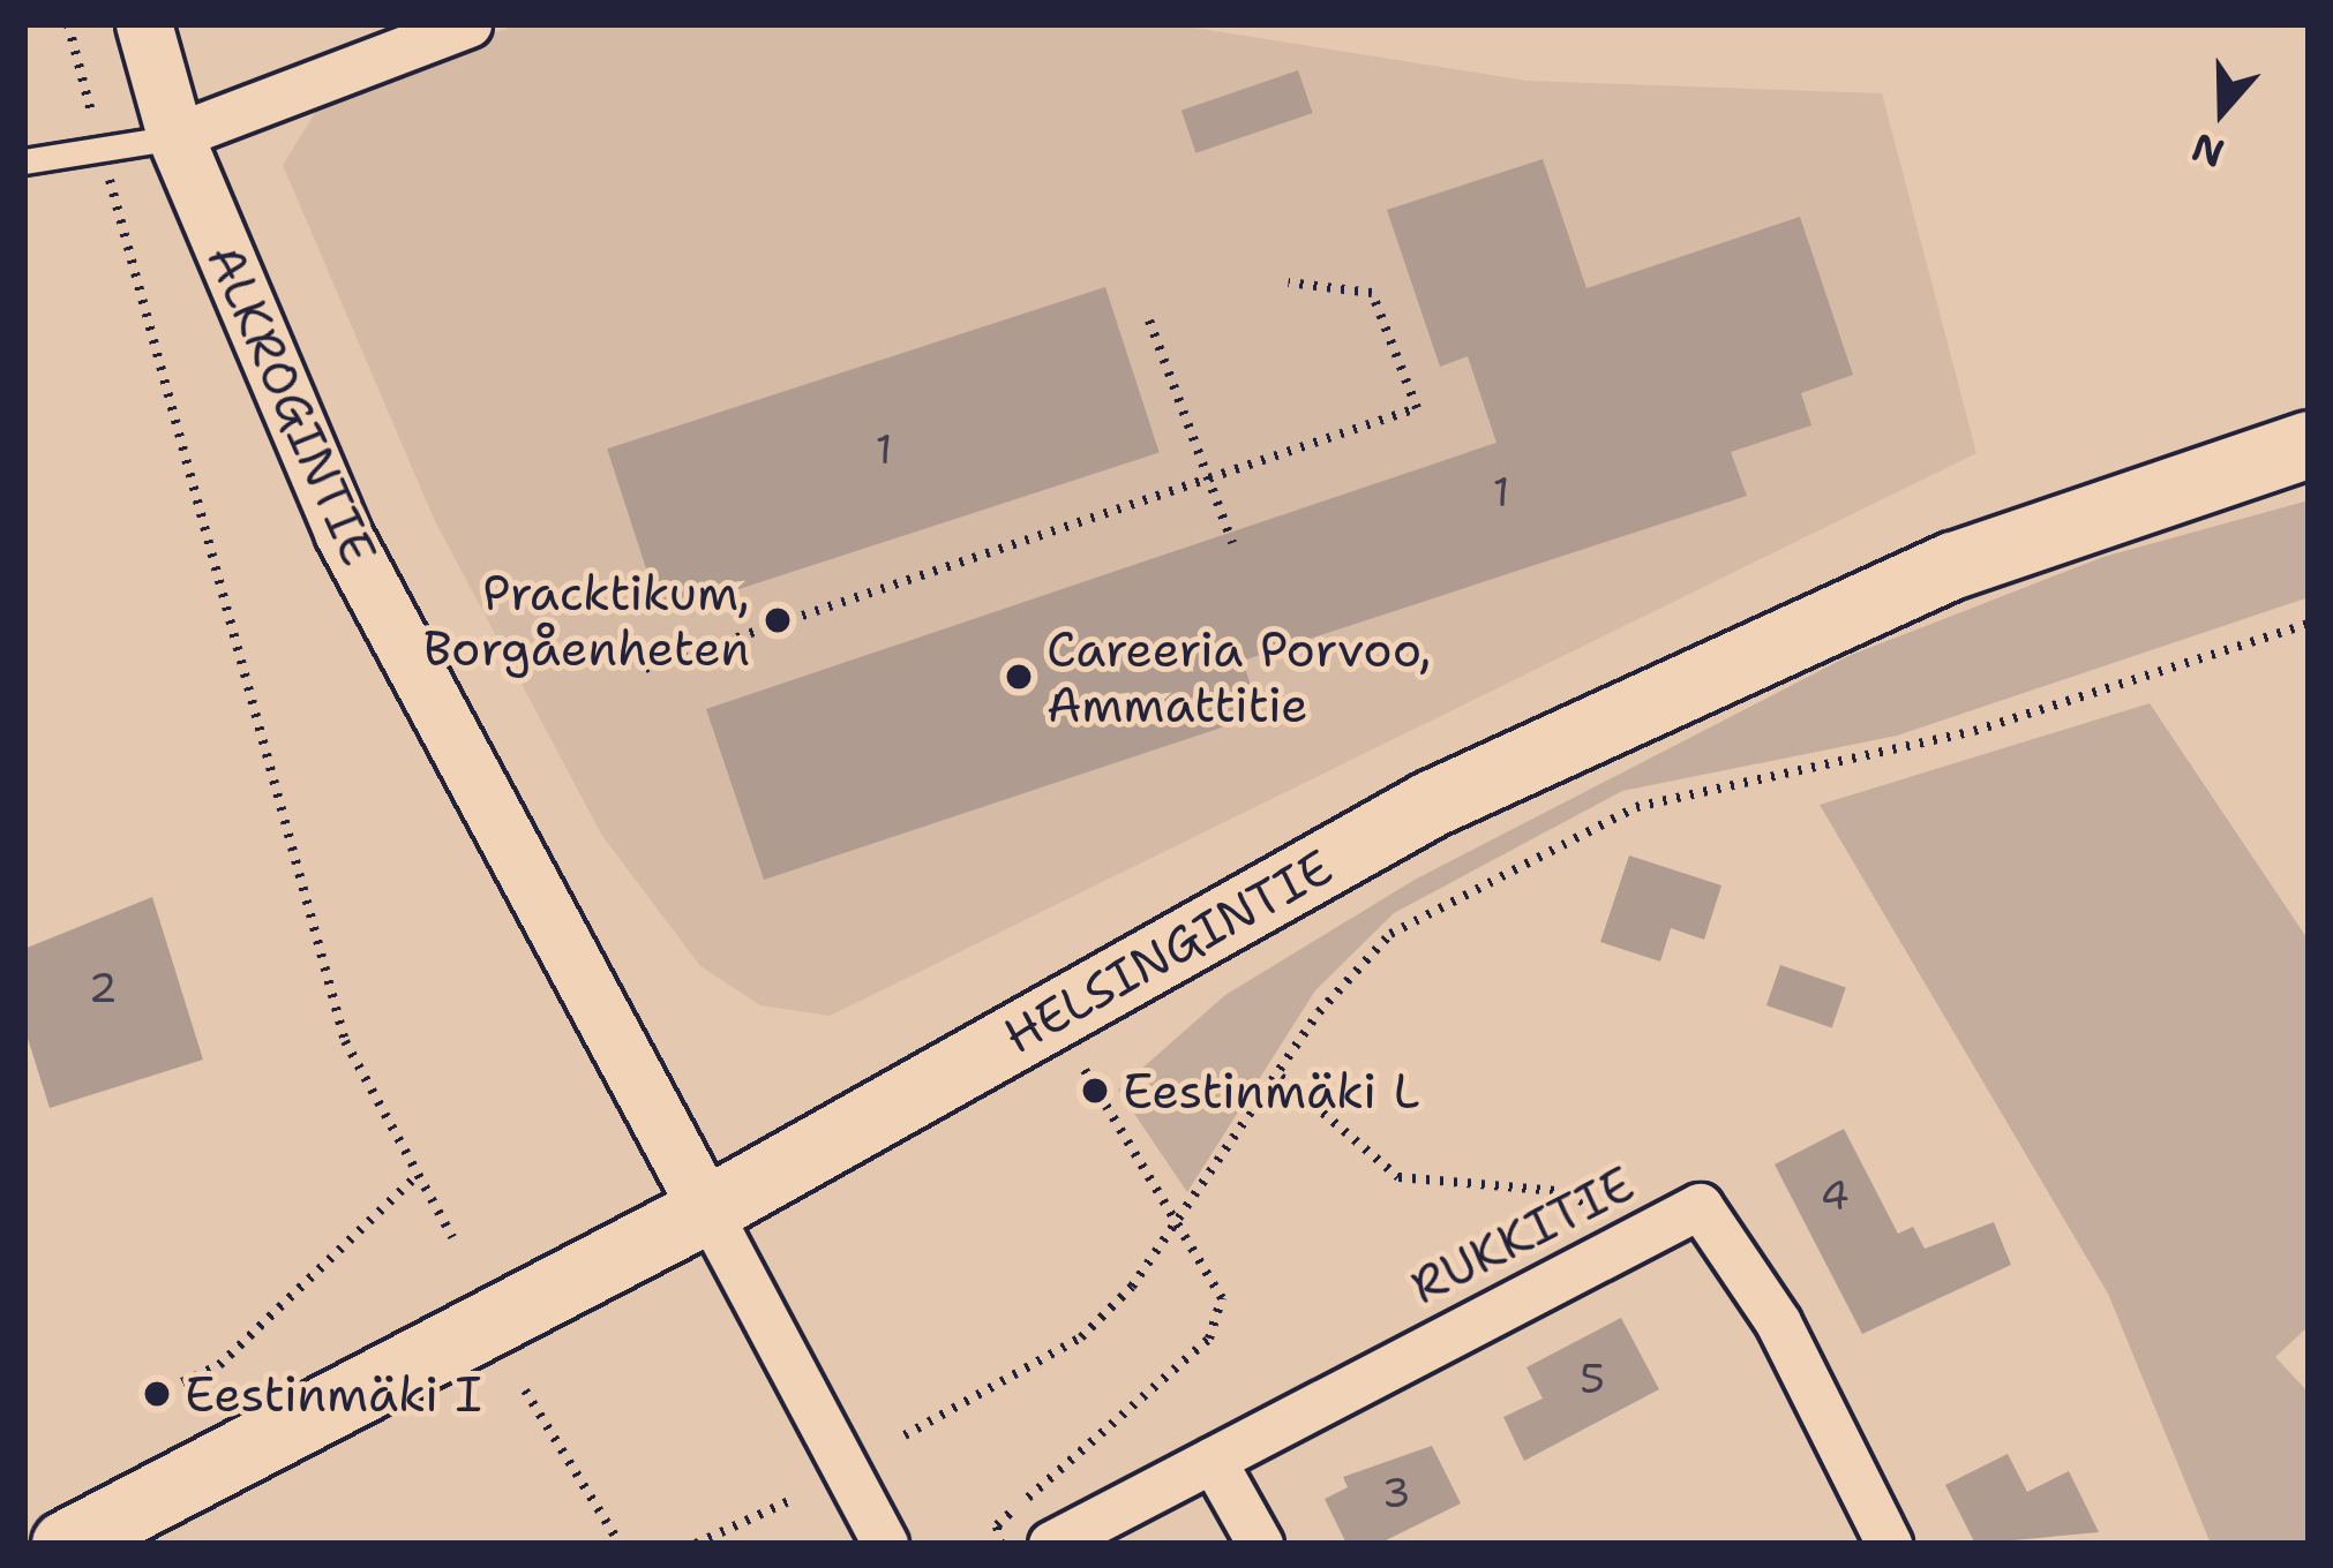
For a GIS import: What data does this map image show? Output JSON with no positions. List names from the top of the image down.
{
  "streets": {
    "main road": ["HELSINGINTIE"],
    "street": ["ALKROGINTIE", "RUKKITIE"]
  },
  "crossings": [
    ["ALKROGINTIE", "HELSINGINTIE"]
  ],
  "places": [
    "Pracktikum, Borgåenheten",
    "Careeria Porvoo, Ammattitie",
    "Eestinmäki L",
    "Eestinmäki I"
  ],
  "house_numbers": [
    "1",
    "1",
    "2",
    "4",
    "5",
    "3"
  ],
  "north": "bottom"
}
